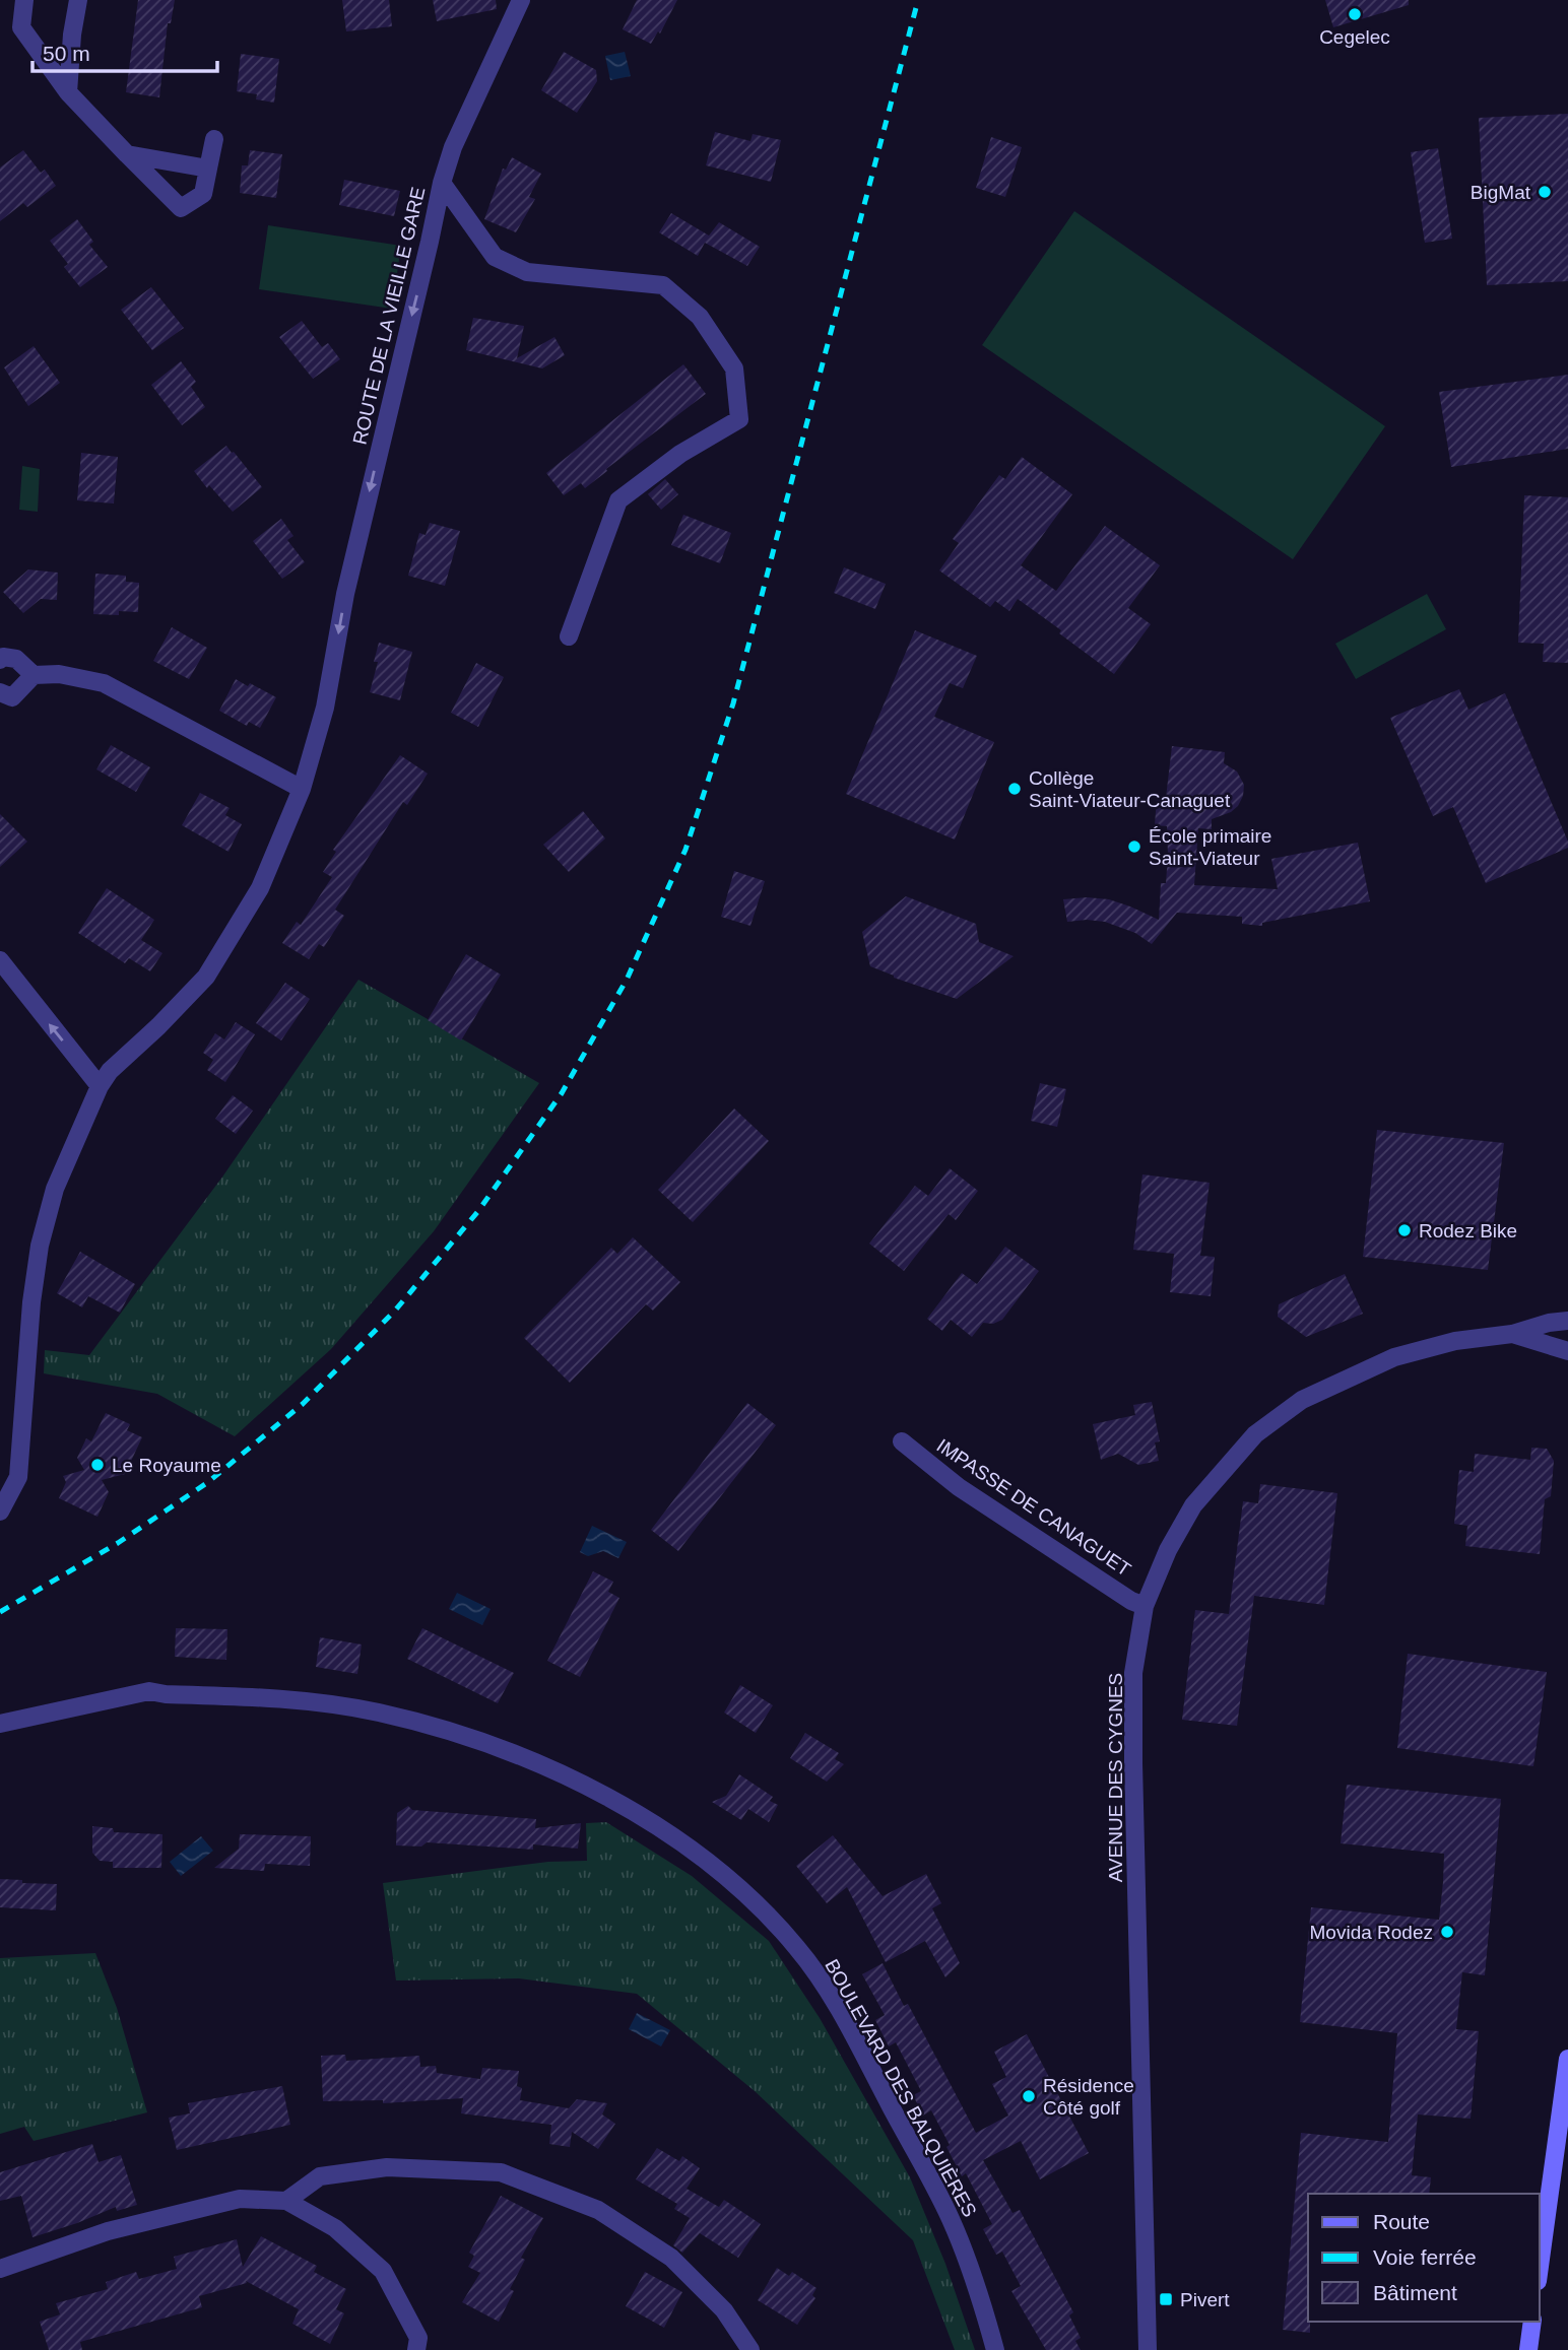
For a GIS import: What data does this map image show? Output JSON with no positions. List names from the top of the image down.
{
  "streets": {
    "street": [
      "ROUTE DE LA VIEILLE GARE",
      "IMPASSE DE CANAGUET",
      "AVENUE DES CYGNES",
      "BOULEVARD DES BALQUIÈRES"
    ]
  },
  "crossings": [
    ["IMPASSE DE CANAGUET", "AVENUE DES CYGNES"]
  ],
  "one_way": ["ROUTE DE LA VIEILLE GARE"],
  "places": {
    "other": [
      "Cegelec",
      "BigMat",
      "Collège Saint-Viateur-Canaguet",
      "École primaire Saint-Viateur",
      "Rodez Bike",
      "Le Royaume",
      "Movida Rodez",
      "Résidence Côté golf"
    ],
    "transit": ["Pivert"]
  },
  "legend": ["Route", "Voie ferrée", "Bâtiment"],
  "scale_bar": "50 m"
}
